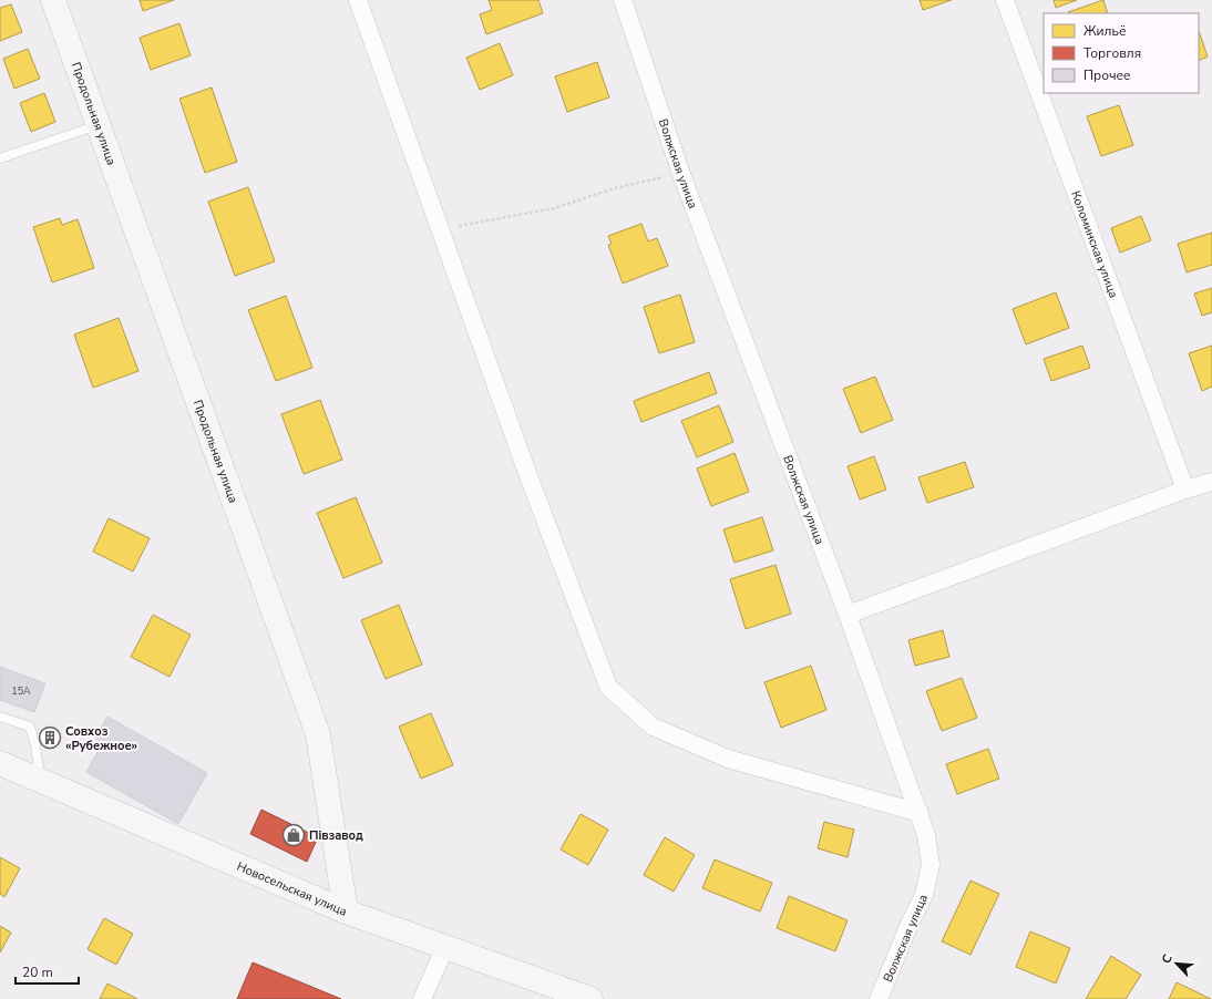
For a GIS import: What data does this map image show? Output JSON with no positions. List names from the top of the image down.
{
  "streets": {
    "street": [
      "Продольная улица",
      "Волжская улица",
      "Коломинская улица",
      "Новосельская улица"
    ]
  },
  "crossings": [
    ["Продольная улица", "Новосельская улица"]
  ],
  "places": {
    "building": ["Совхоз «Рубежное»"],
    "shop": ["Пiвзавод"]
  },
  "house_numbers": ["15А"],
  "legend": ["Жильё", "Торговля", "Прочее"],
  "scale_bar": "20 m",
  "north": "top left"
}
